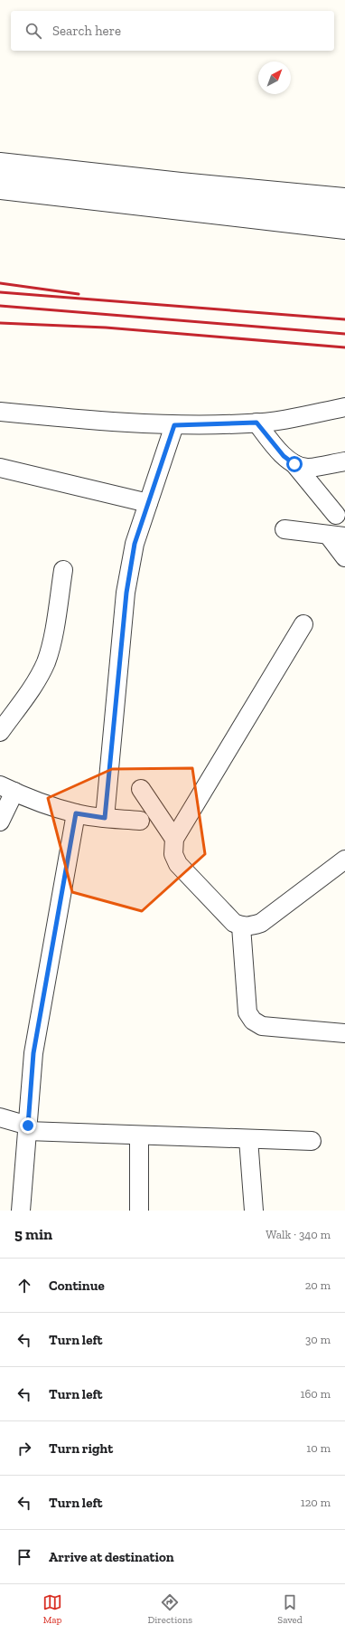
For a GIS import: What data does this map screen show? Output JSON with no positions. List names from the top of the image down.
{
  "north": "top right",
  "page": {
    "search": "Search here",
    "heading": ["5 min", "Walk · 340 m"],
    "list": [
      ["Continue", "20 m"],
      ["Turn left", "30 m"],
      ["Turn left", "160 m"],
      ["Turn right", "10 m"],
      ["Turn left", "120 m"],
      "Arrive at destination"
    ],
    "nav": ["Map", "Directions", "Saved"]
  }
}
